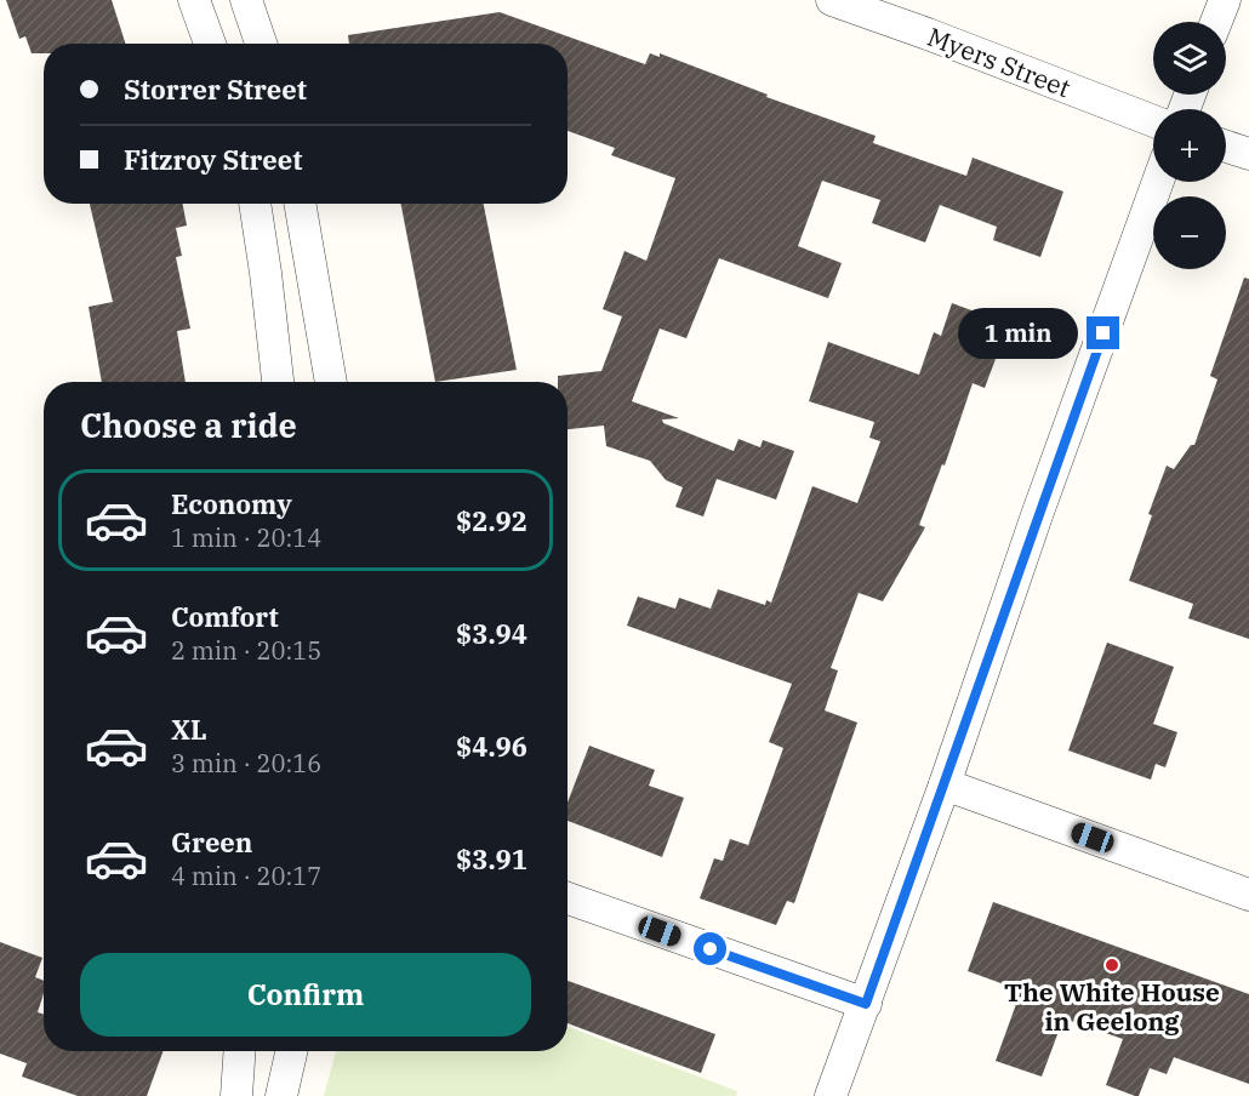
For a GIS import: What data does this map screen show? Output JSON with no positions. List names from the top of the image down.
{
  "streets": {
    "street": ["Myers Street"]
  },
  "places": ["The White House in Geelong"],
  "page": {
    "map_buttons": ["+", "−"],
    "banner": ["Storrer Street", "Fitzroy Street"],
    "bubble": "1 min",
    "heading": "Choose a ride",
    "list": [
      {
        "name": "Economy",
        "note": "1 min · 20:14",
        "value": "$2.92"
      },
      {
        "name": "Comfort",
        "note": "2 min · 20:15",
        "value": "$3.94"
      },
      {
        "name": "XL",
        "note": "3 min · 20:16",
        "value": "$4.96"
      },
      {
        "name": "Green",
        "note": "4 min · 20:17",
        "value": "$3.91"
      }
    ],
    "buttons": "Confirm"
  }
}
